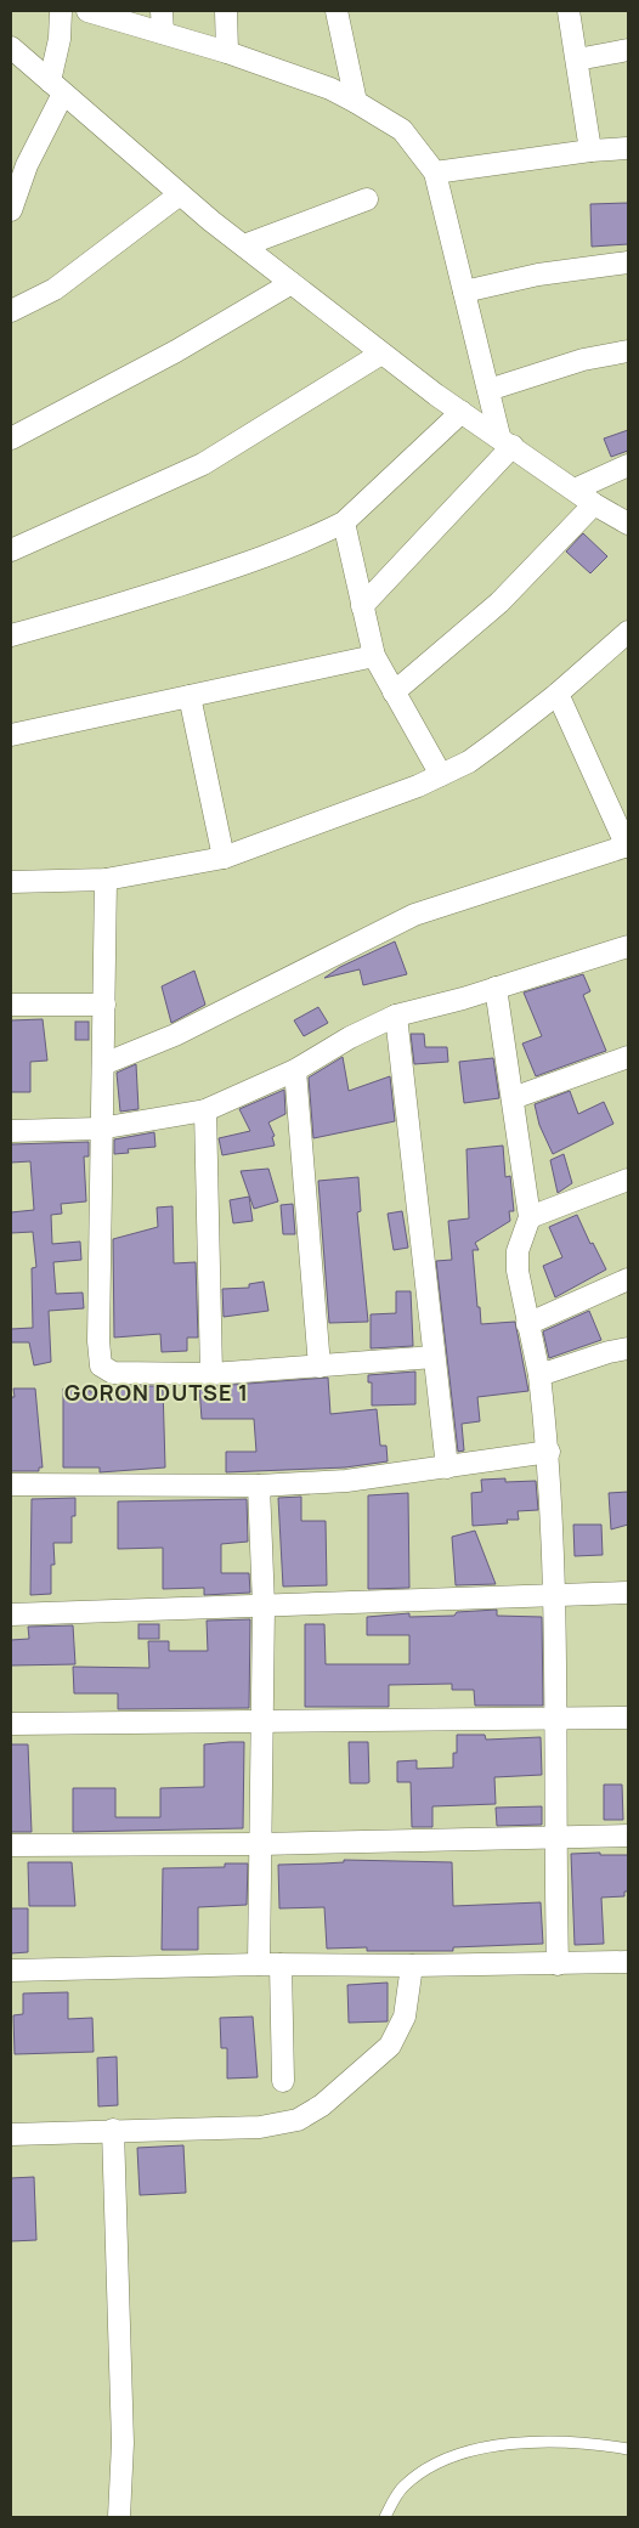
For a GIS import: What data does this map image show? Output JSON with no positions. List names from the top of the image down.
{
  "districts": ["GORON DUTSE 1"]
}
